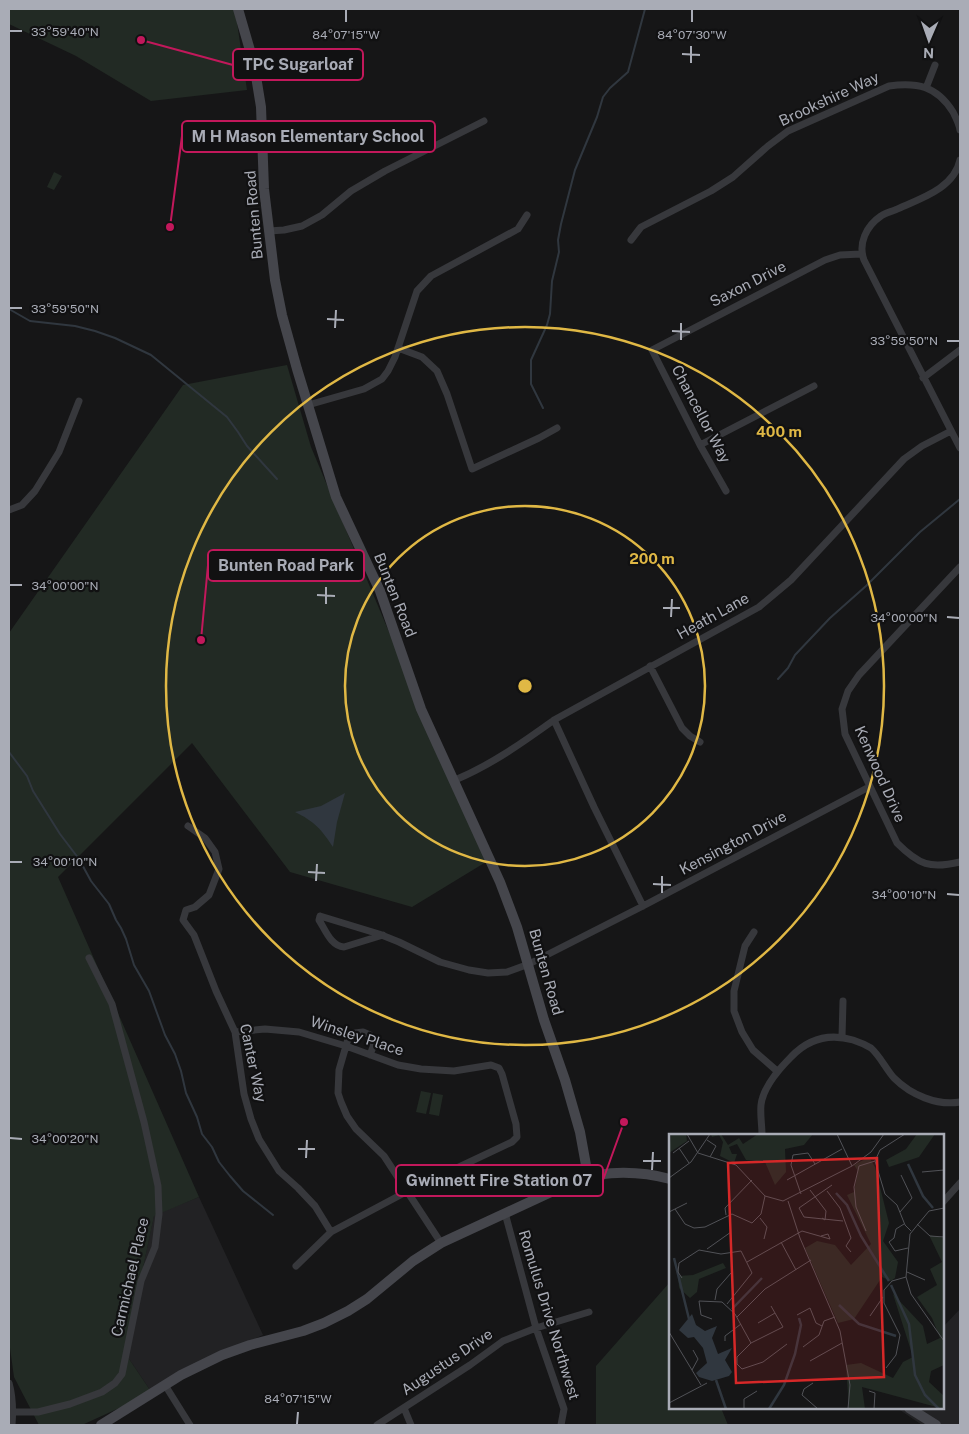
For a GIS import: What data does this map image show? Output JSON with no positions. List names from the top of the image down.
{
  "streets": {
    "street": [
      "Brookshire Way",
      "Bunten Road",
      "Saxon Drive",
      "Chancellor Way",
      "Heath Lane",
      "Kenwood Drive",
      "Kensington Drive",
      "Winsley Place",
      "Canter Way",
      "Carmichael Place",
      "Romulus Drive Northwest",
      "Augustus Drive"
    ]
  },
  "crossings": [
    ["Bunten Road", "Heath Lane"],
    ["Bunten Road", "Kensington Drive"],
    ["Saxon Drive", "Chancellor Way"],
    ["Kenwood Drive", "Kensington Drive"],
    ["Winsley Place", "Canter Way"],
    ["Romulus Drive Northwest", "Augustus Drive"]
  ],
  "places": [
    "TPC Sugarloaf",
    "M H Mason Elementary School",
    "Bunten Road Park",
    "Gwinnett Fire Station 07"
  ],
  "north": "bottom",
  "coordinates": [
    "33°59'40\"N",
    "84°07'15\"W",
    "84°07'30\"W",
    "33°59'50\"N",
    "34°00'00\"N",
    "34°00'10\"N",
    "34°00'20\"N"
  ],
  "rings": ["400 m", "200 m"]
}
